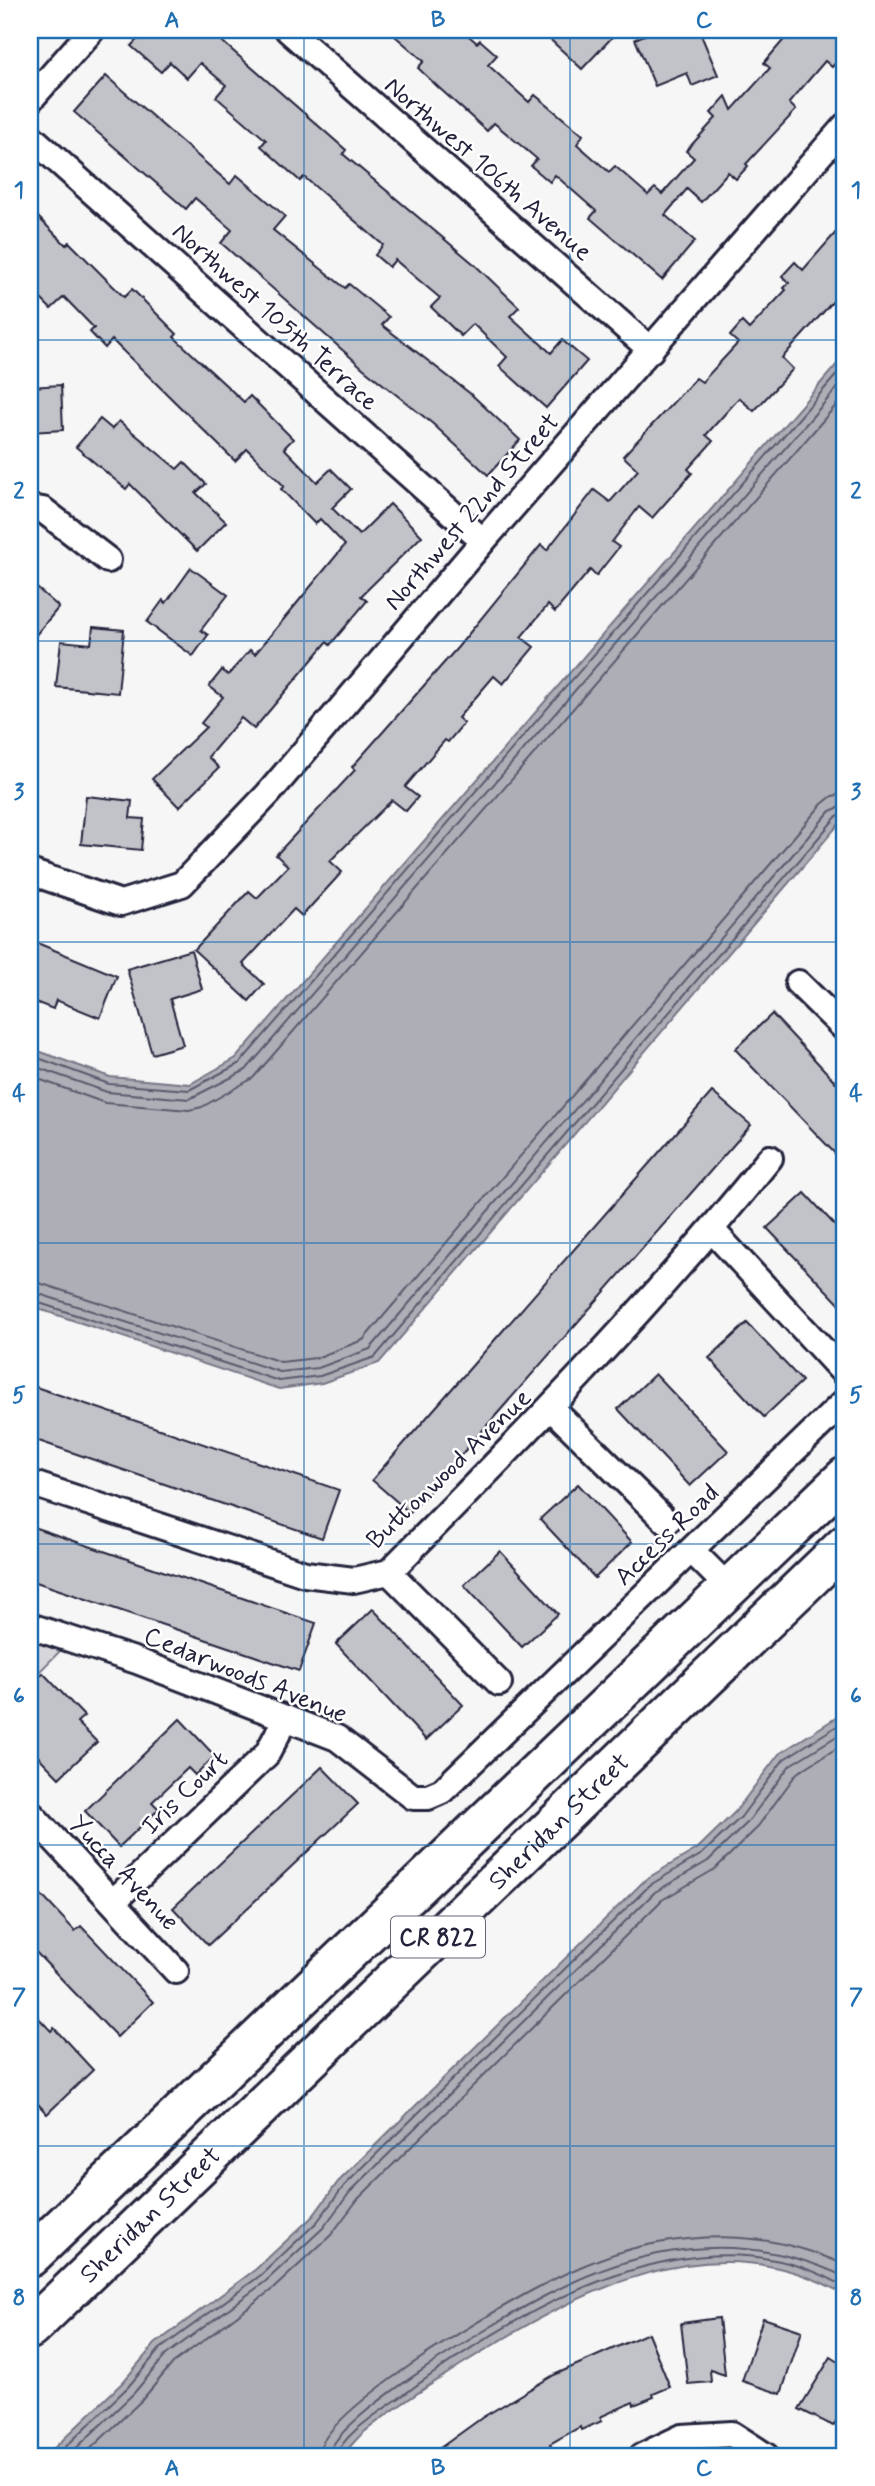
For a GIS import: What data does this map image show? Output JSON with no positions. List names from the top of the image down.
{
  "streets": {
    "main road": ["Sheridan Street", "CR 822"],
    "street": [
      "Northwest 106th Avenue",
      "Northwest 105th Terrace",
      "Northwest 22nd Street",
      "Buttonwood Avenue",
      "Access Road",
      "Cedarwoods Avenue",
      "Iris Court",
      "Yucca Avenue"
    ]
  },
  "crossings": [
    ["Northwest 106th Avenue", "Northwest 22nd Street"],
    ["Northwest 105th Terrace", "Northwest 22nd Street"],
    ["Access Road", "Cedarwoods Avenue"],
    ["Cedarwoods Avenue", "Iris Court"],
    ["Iris Court", "Yucca Avenue"]
  ],
  "grid": {
    "columns": ["A", "B", "C"],
    "rows": [
      "1",
      "2",
      "3",
      "4",
      "5",
      "6",
      "7",
      "8"
    ]
  }
}
